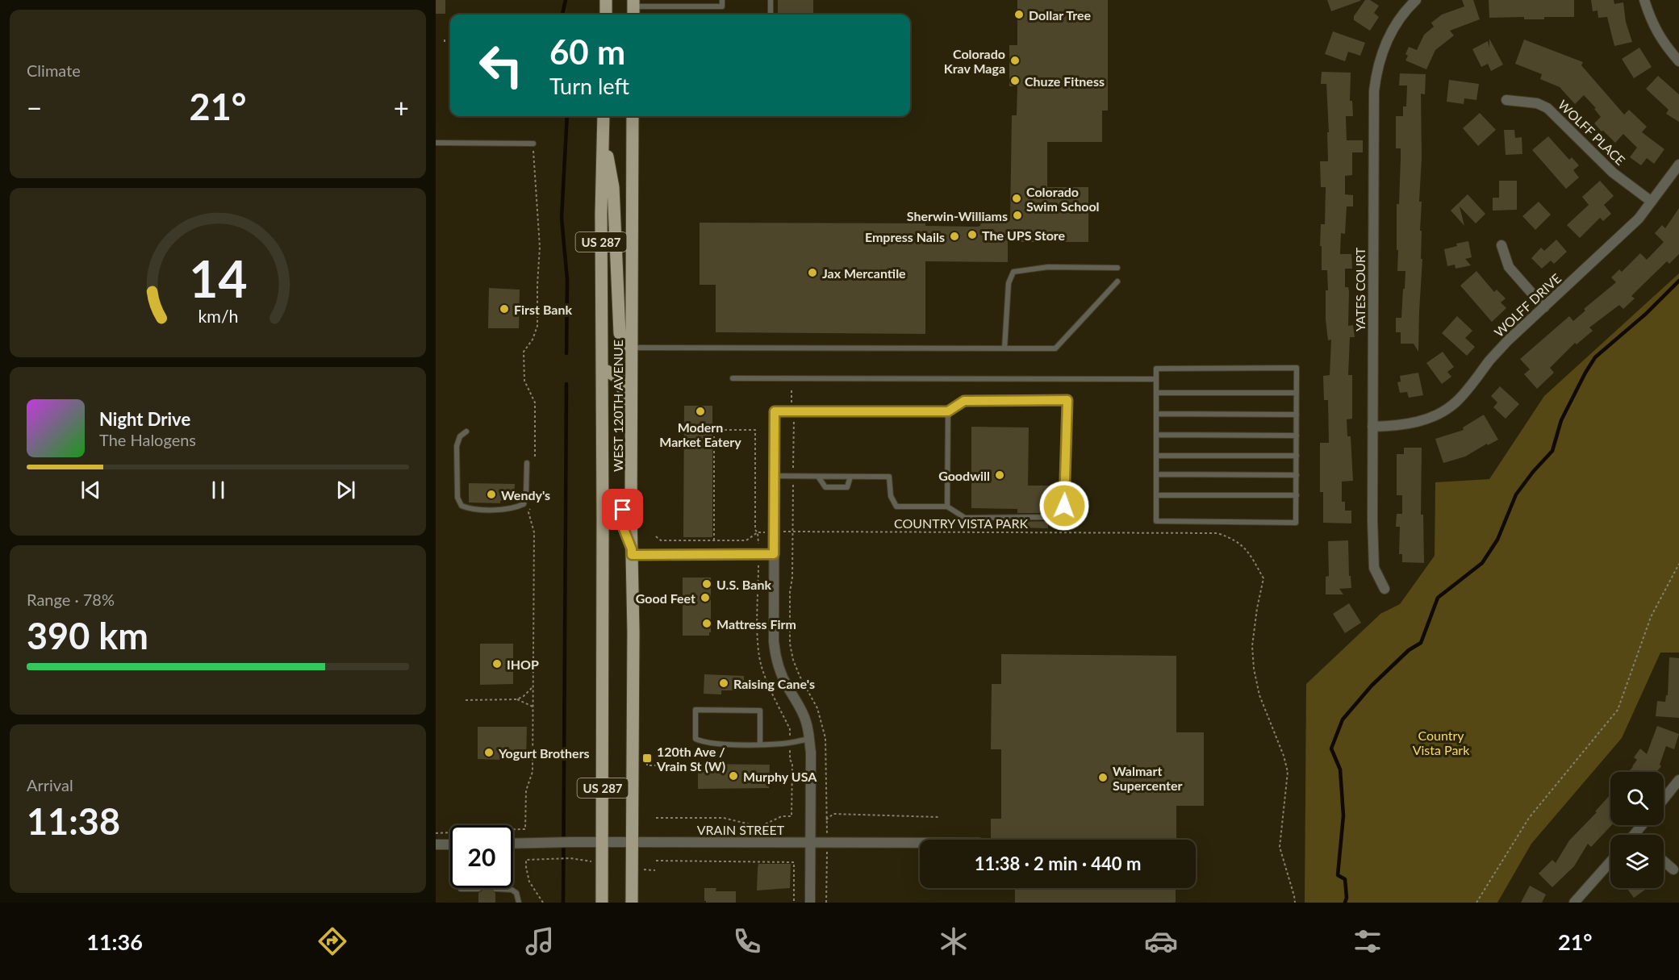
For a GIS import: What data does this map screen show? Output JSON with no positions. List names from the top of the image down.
{
  "streets": {
    "main road": ["US 287", "WEST 120TH AVENUE"],
    "street": [
      "WOLFF PLACE",
      "YATES COURT",
      "WOLFF DRIVE",
      "VRAIN STREET"
    ],
    "path": ["COUNTRY VISTA PARK"]
  },
  "crossings": [
    ["WOLFF PLACE", "WOLFF DRIVE"],
    ["YATES COURT", "WOLFF DRIVE"],
    ["WEST 120TH AVENUE", "VRAIN STREET"]
  ],
  "parks": ["Country Vista Park"],
  "places": {
    "other": [
      "Dollar Tree",
      "Colorado Krav Maga",
      "Chuze Fitness",
      "Colorado Swim School",
      "Sherwin-Williams",
      "The UPS Store",
      "Empress Nails",
      "Jax Mercantile",
      "First Bank",
      "Modern Market Eatery",
      "Goodwill",
      "Wendy's",
      "U.S. Bank",
      "Good Feet",
      "Mattress Firm",
      "IHOP",
      "Raising Cane's",
      "Yogurt Brothers",
      "Murphy USA",
      "Walmart Supercenter"
    ],
    "transit": ["120th Ave / Vrain St (W)"]
  },
  "page": {
    "tile": [
      "Climate",
      ["Range · 78%", "390 km"],
      ["Arrival", "11:38"]
    ],
    "turn": ["60 m", "Turn left"],
    "heat": ["−", "21°", "+"],
    "song": ["Night Drive", "The Halogens"],
    "limit": "20",
    "trip": "11:38 · 2 min · 440 m",
    "tabs": ["11:36", "21°"],
    "gauge": ["14", "km/h"]
  }
}
